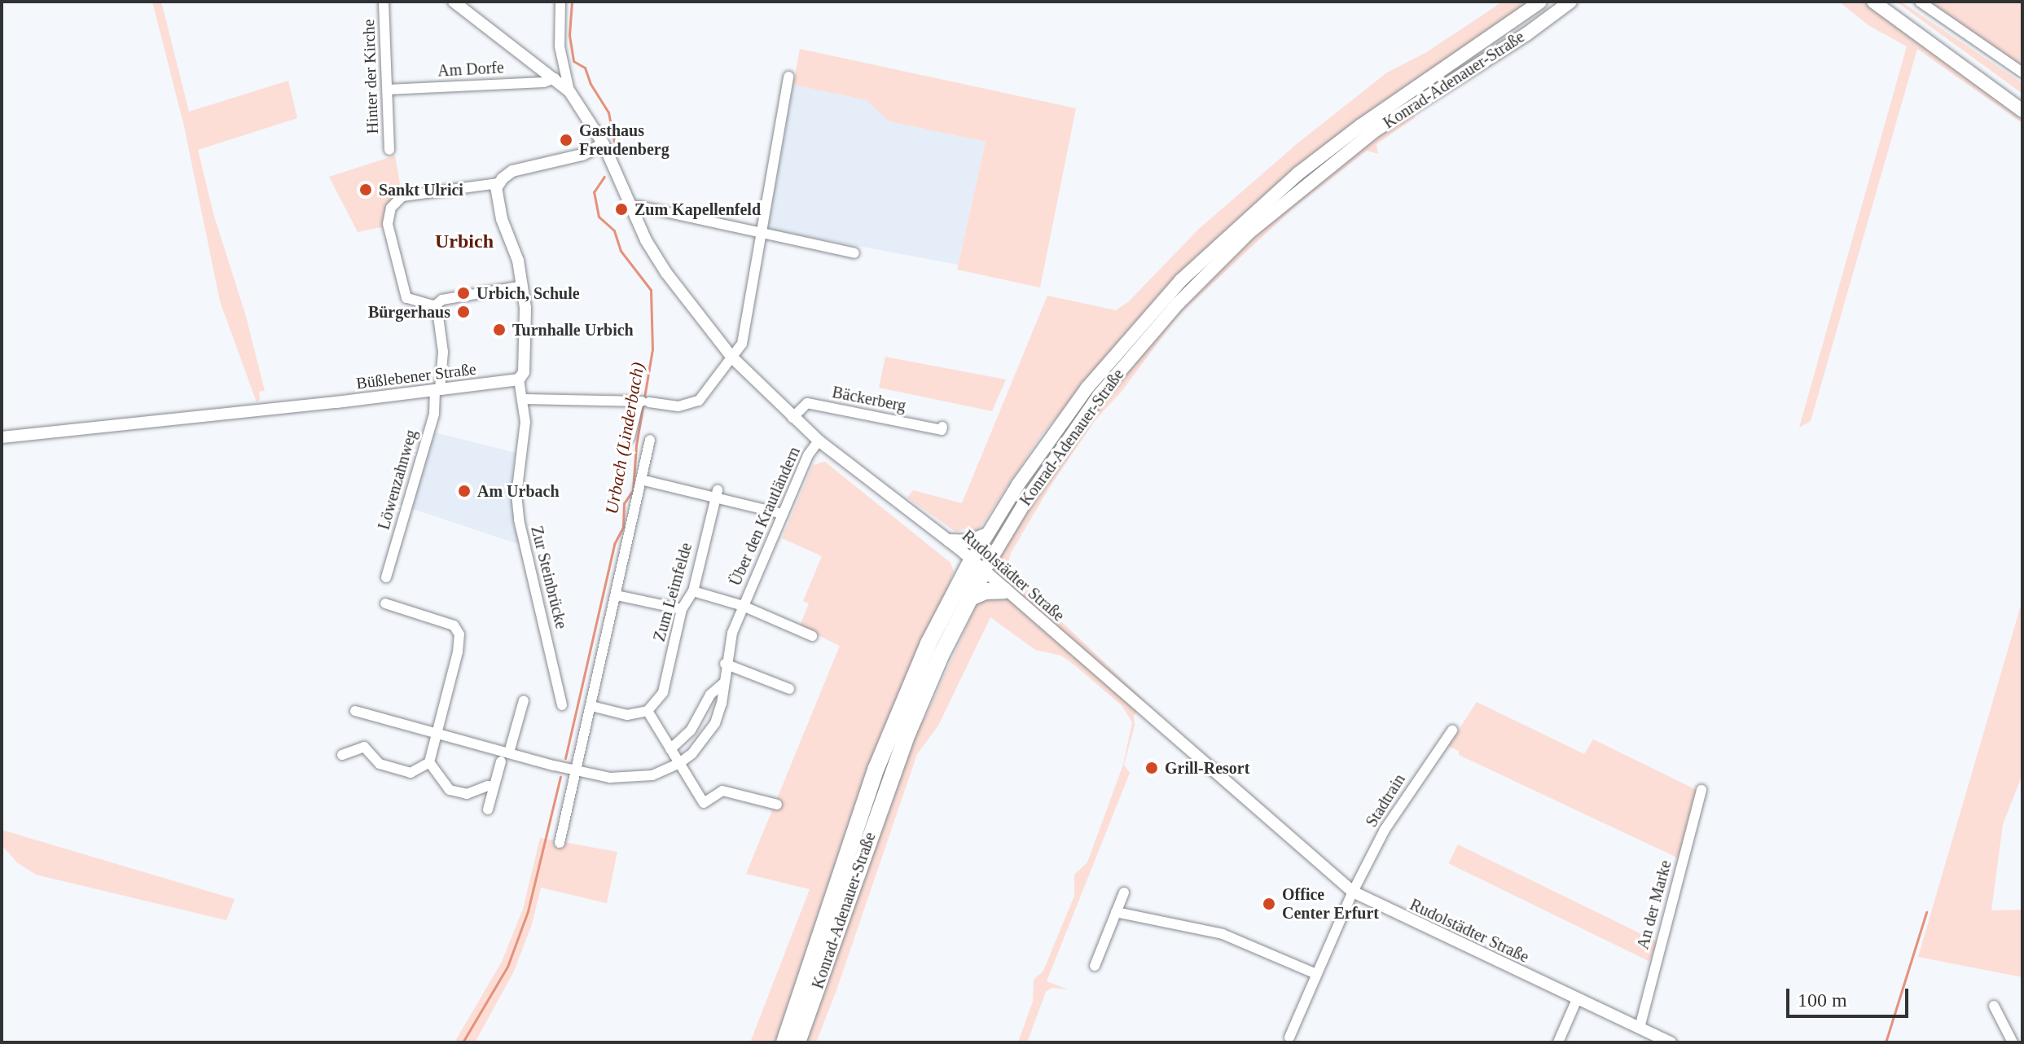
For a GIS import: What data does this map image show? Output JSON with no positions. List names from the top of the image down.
{
  "streets": {
    "highway": ["Konrad-Adenauer-Straße"],
    "street": [
      "Am Dorfe",
      "Hinter der Kirche",
      "Büßlebener Straße",
      "Bäckerberg",
      "Löwenzahnweg",
      "Über den Krautländern",
      "Rudolstädter Straße",
      "Zur Steinbrücke",
      "Zum Leimfelde",
      "Stadtrain",
      "An der Marke"
    ]
  },
  "crossings": [
    ["Am Dorfe", "Hinter der Kirche"],
    ["Am Dorfe", "Rudolstädter Straße"],
    ["Konrad-Adenauer-Straße", "Rudolstädter Straße"],
    ["Büßlebener Straße", "Löwenzahnweg"],
    ["Büßlebener Straße", "Zur Steinbrücke"],
    ["Bäckerberg", "Rudolstädter Straße"],
    ["Über den Krautländern", "Rudolstädter Straße"],
    ["Rudolstädter Straße", "Stadtrain"],
    ["Rudolstädter Straße", "An der Marke"]
  ],
  "districts": ["Urbich"],
  "water": ["Urbach (Linderbach)"],
  "places": [
    "Gasthaus Freudenberg",
    "Sankt Ulrici",
    "Zum Kapellenfeld",
    "Urbich, Schule",
    "Bürgerhaus",
    "Turnhalle Urbich",
    "Am Urbach",
    "Grill-Resort",
    "Office Center Erfurt"
  ],
  "scale_bar": "100 m"
}
